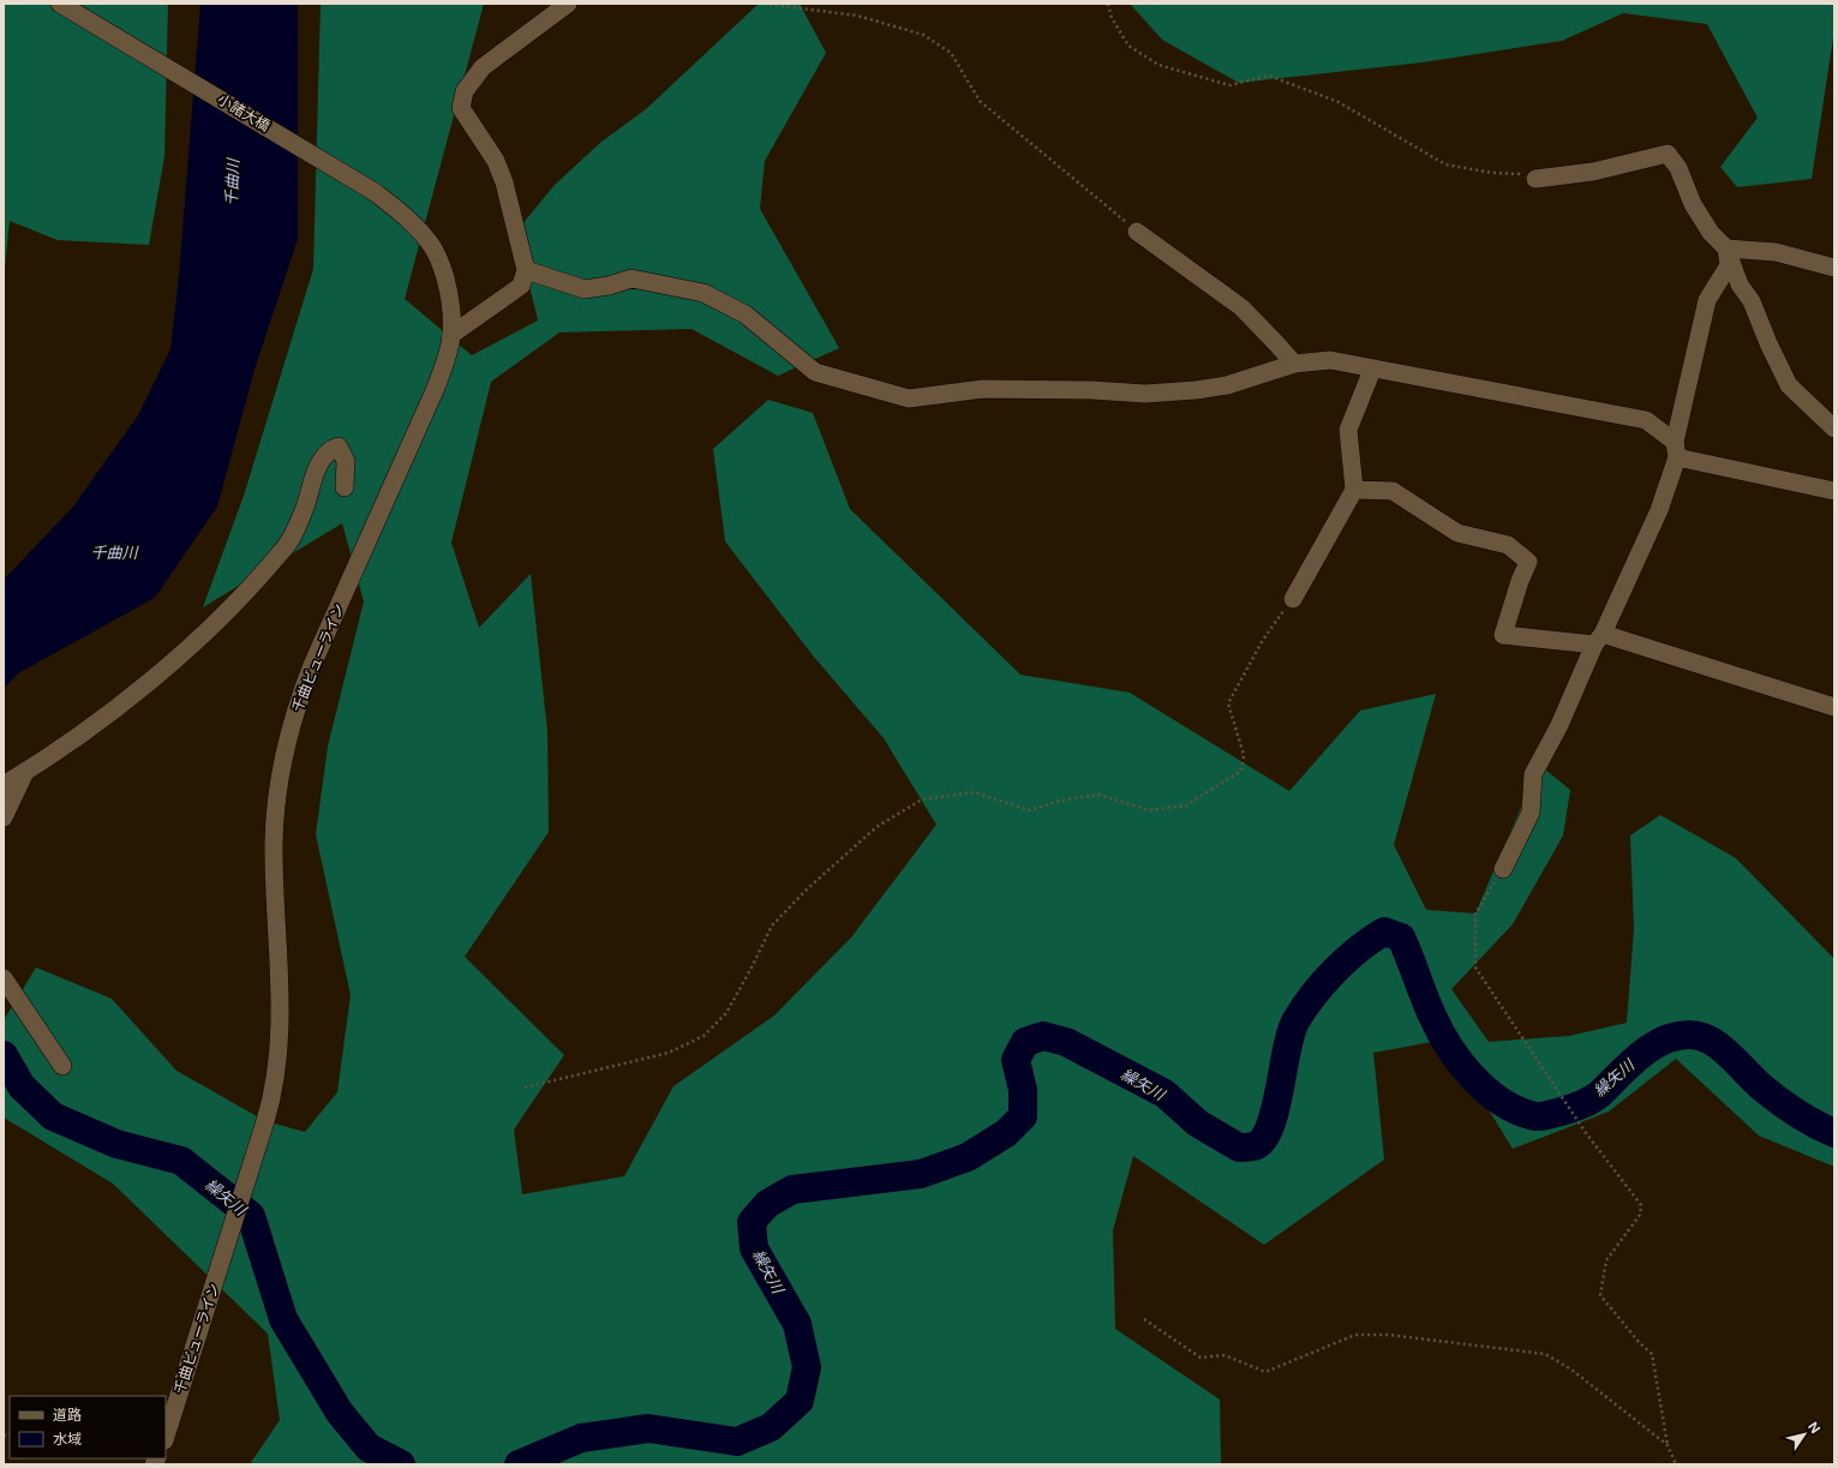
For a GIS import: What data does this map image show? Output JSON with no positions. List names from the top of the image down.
{
  "streets": {
    "street": ["小諸大橋", "千曲ビューライン"]
  },
  "crossings": [
    ["小諸大橋", "千曲ビューライン"]
  ],
  "water": ["千曲川", "繰矢川"],
  "legend": ["道路", "水域"],
  "north": "top right"
}
